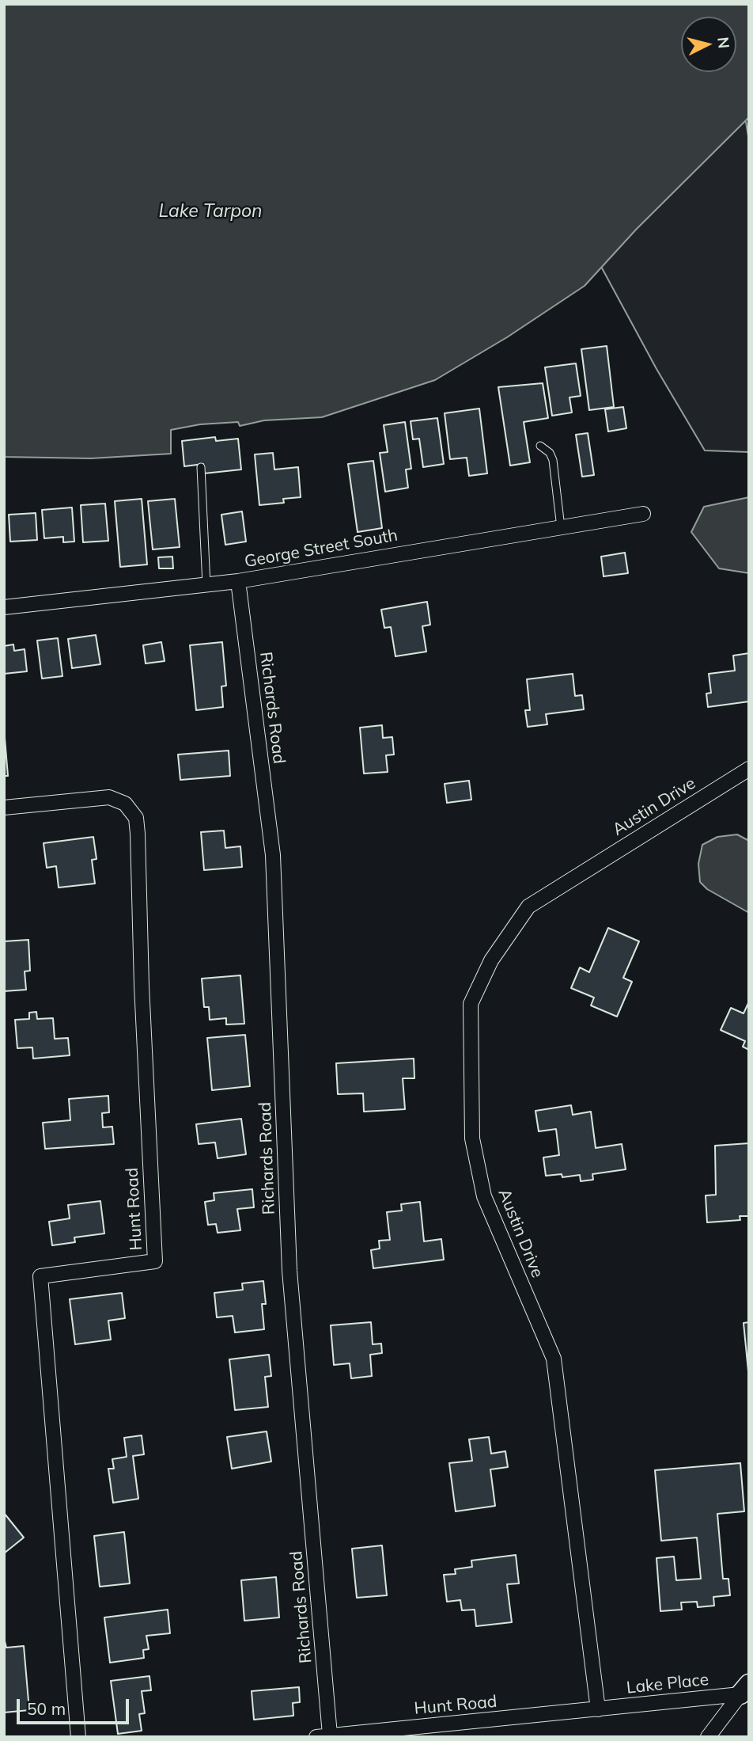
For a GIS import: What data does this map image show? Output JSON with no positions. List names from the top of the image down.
{
  "streets": {
    "street": [
      "George Street South",
      "Richards Road",
      "Austin Drive",
      "Hunt Road",
      "Lake Place"
    ]
  },
  "crossings": [
    ["George Street South", "Richards Road"],
    ["Richards Road", "Hunt Road"],
    ["Austin Drive", "Hunt Road"],
    ["Austin Drive", "Lake Place"],
    ["Hunt Road", "Lake Place"]
  ],
  "water": ["Lake Tarpon"],
  "scale_bar": "50 m",
  "north": "right"
}
